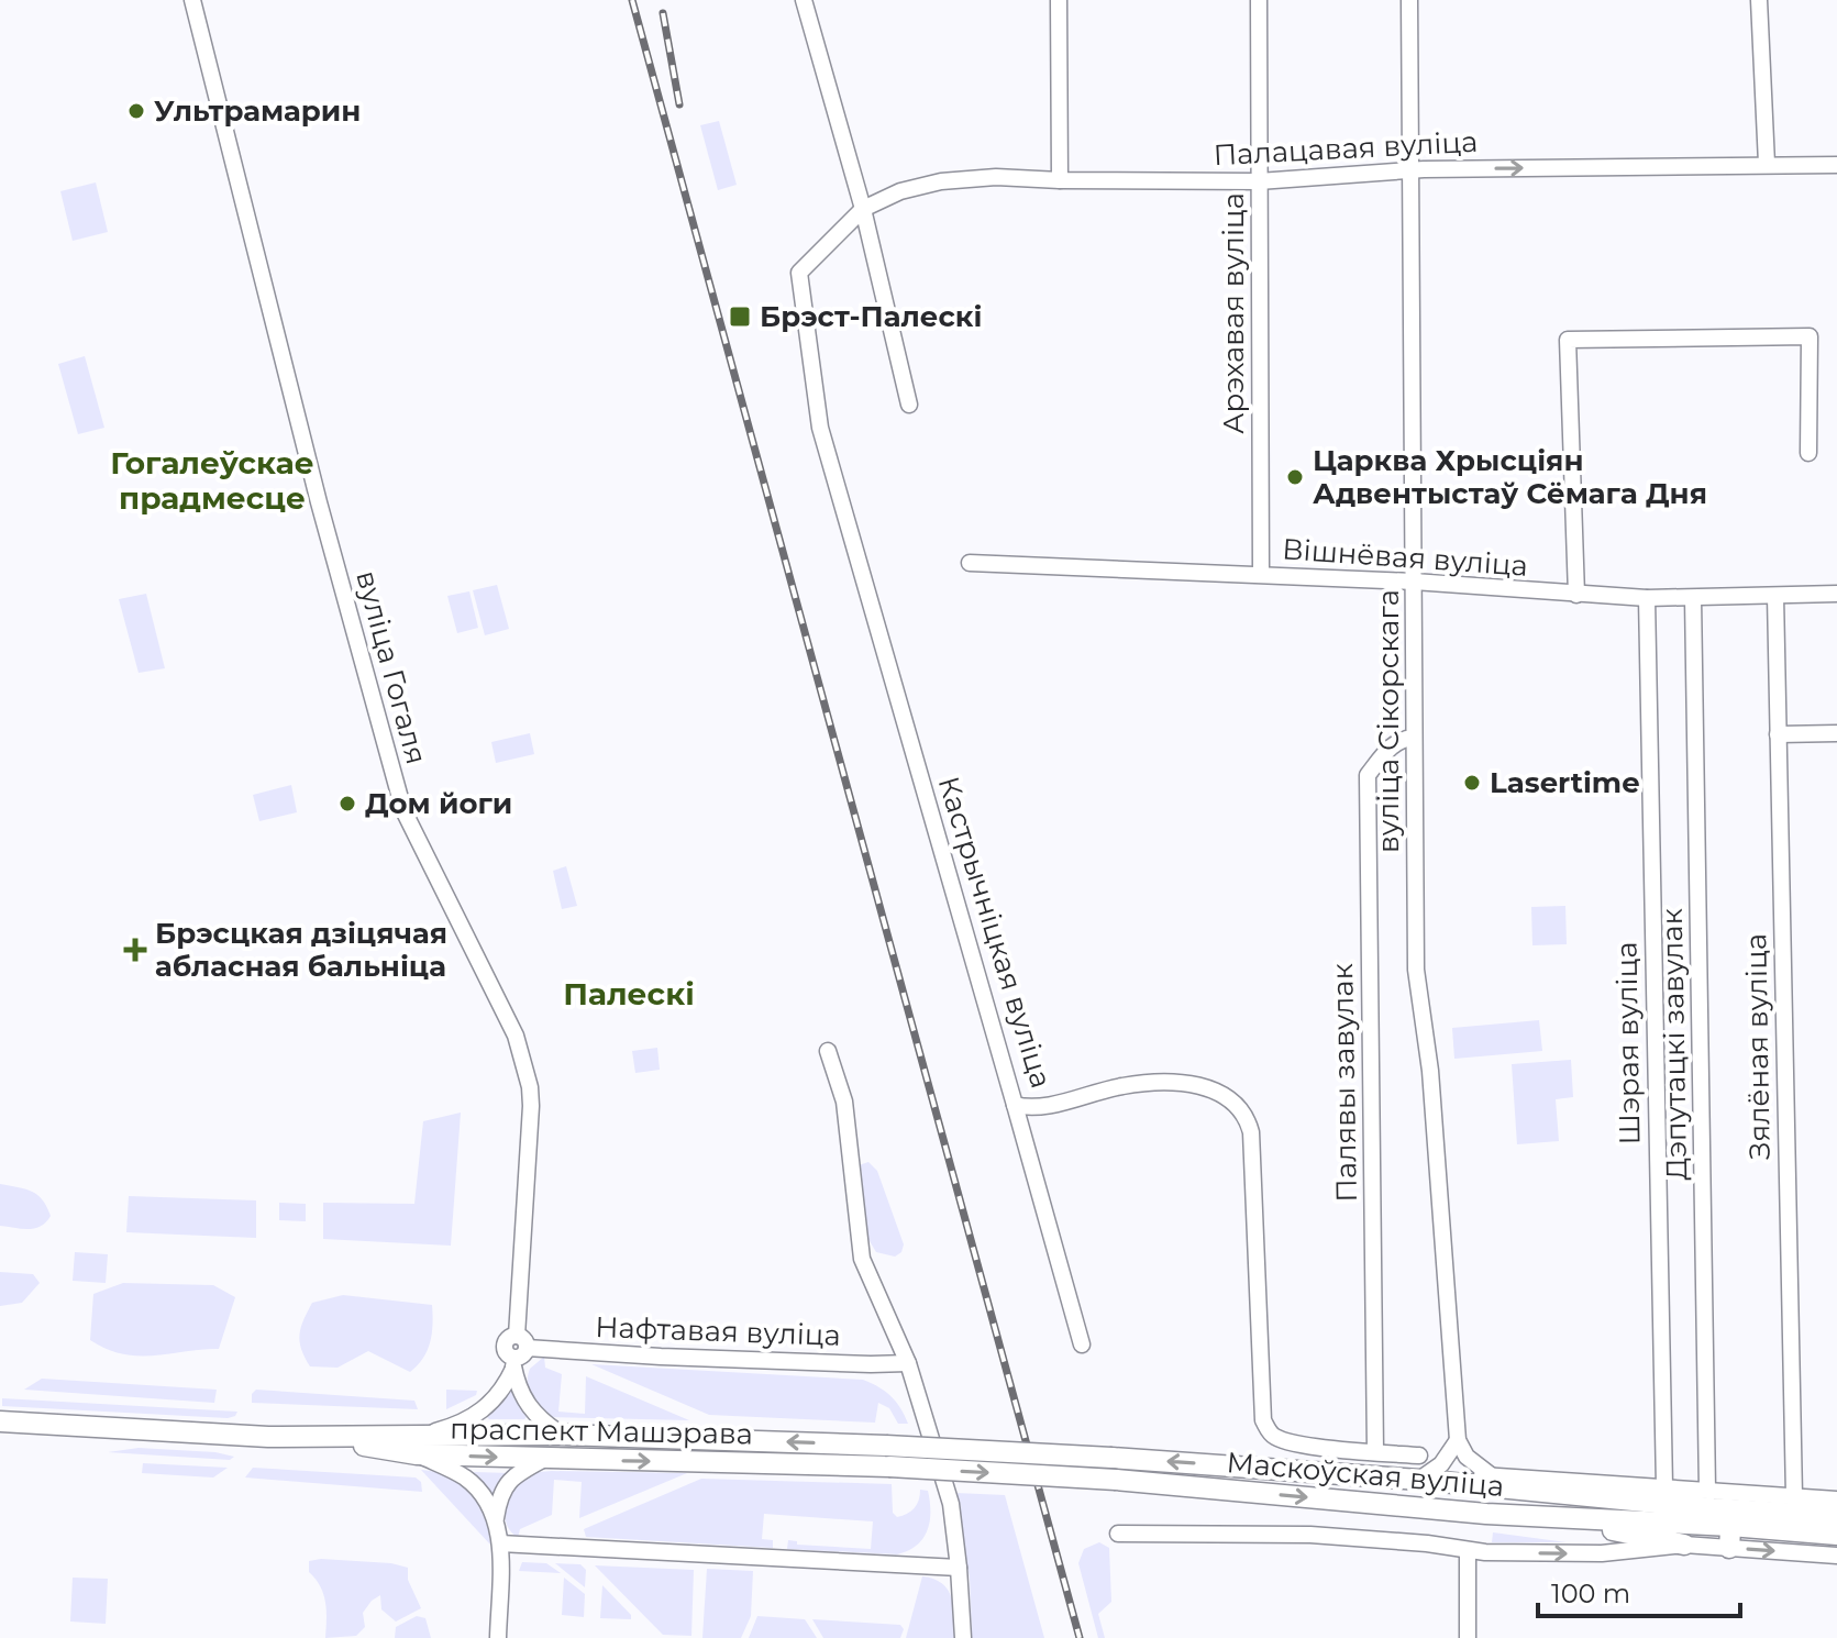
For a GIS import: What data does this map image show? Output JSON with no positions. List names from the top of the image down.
{
  "streets": {
    "main road": ["праспект Машэрава", "Маскоўская вуліца"],
    "street": [
      "Палацавая вуліца",
      "Арэхавая вуліца",
      "Вішнёвая вуліца",
      "вуліца Гогаля",
      "вуліца Сікорскага",
      "Кастрычніцкая вуліца",
      "Шэрая вуліца",
      "Дэпутацкі завулак",
      "Зялёная вуліца",
      "Палявы завулак",
      "Нафтавая вуліца"
    ]
  },
  "crossings": [
    ["Палацавая вуліца", "Арэхавая вуліца"],
    ["Палацавая вуліца", "вуліца Сікорскага"],
    ["Палацавая вуліца", "Кастрычніцкая вуліца"],
    ["Арэхавая вуліца", "Вішнёвая вуліца"],
    ["Вішнёвая вуліца", "вуліца Сікорскага"],
    ["Вішнёвая вуліца", "Шэрая вуліца"],
    ["Вішнёвая вуліца", "Дэпутацкі завулак"],
    ["Вішнёвая вуліца", "Зялёная вуліца"],
    ["вуліца Гогаля", "Нафтавая вуліца"],
    ["вуліца Сікорскага", "Палявы завулак"],
    ["Кастрычніцкая вуліца", "Палявы завулак"],
    ["Шэрая вуліца", "Маскоўская вуліца"],
    ["Дэпутацкі завулак", "Маскоўская вуліца"],
    ["Зялёная вуліца", "Маскоўская вуліца"],
    ["праспект Машэрава", "Маскоўская вуліца"]
  ],
  "one_way": ["Палацавая вуліца"],
  "districts": ["Гогалеўскае прадмесце", "Палескі"],
  "places": {
    "other": [
      "Ультрамарин",
      "Царква Хрысціян Адвентыстаў Сёмага Дня",
      "Lasertime",
      "Дом йоги"
    ],
    "transit": ["Брэст-Палескі"],
    "health": ["Брэсцкая дзіцячая абласная бальніца"]
  },
  "scale_bar": "100 m"
}
